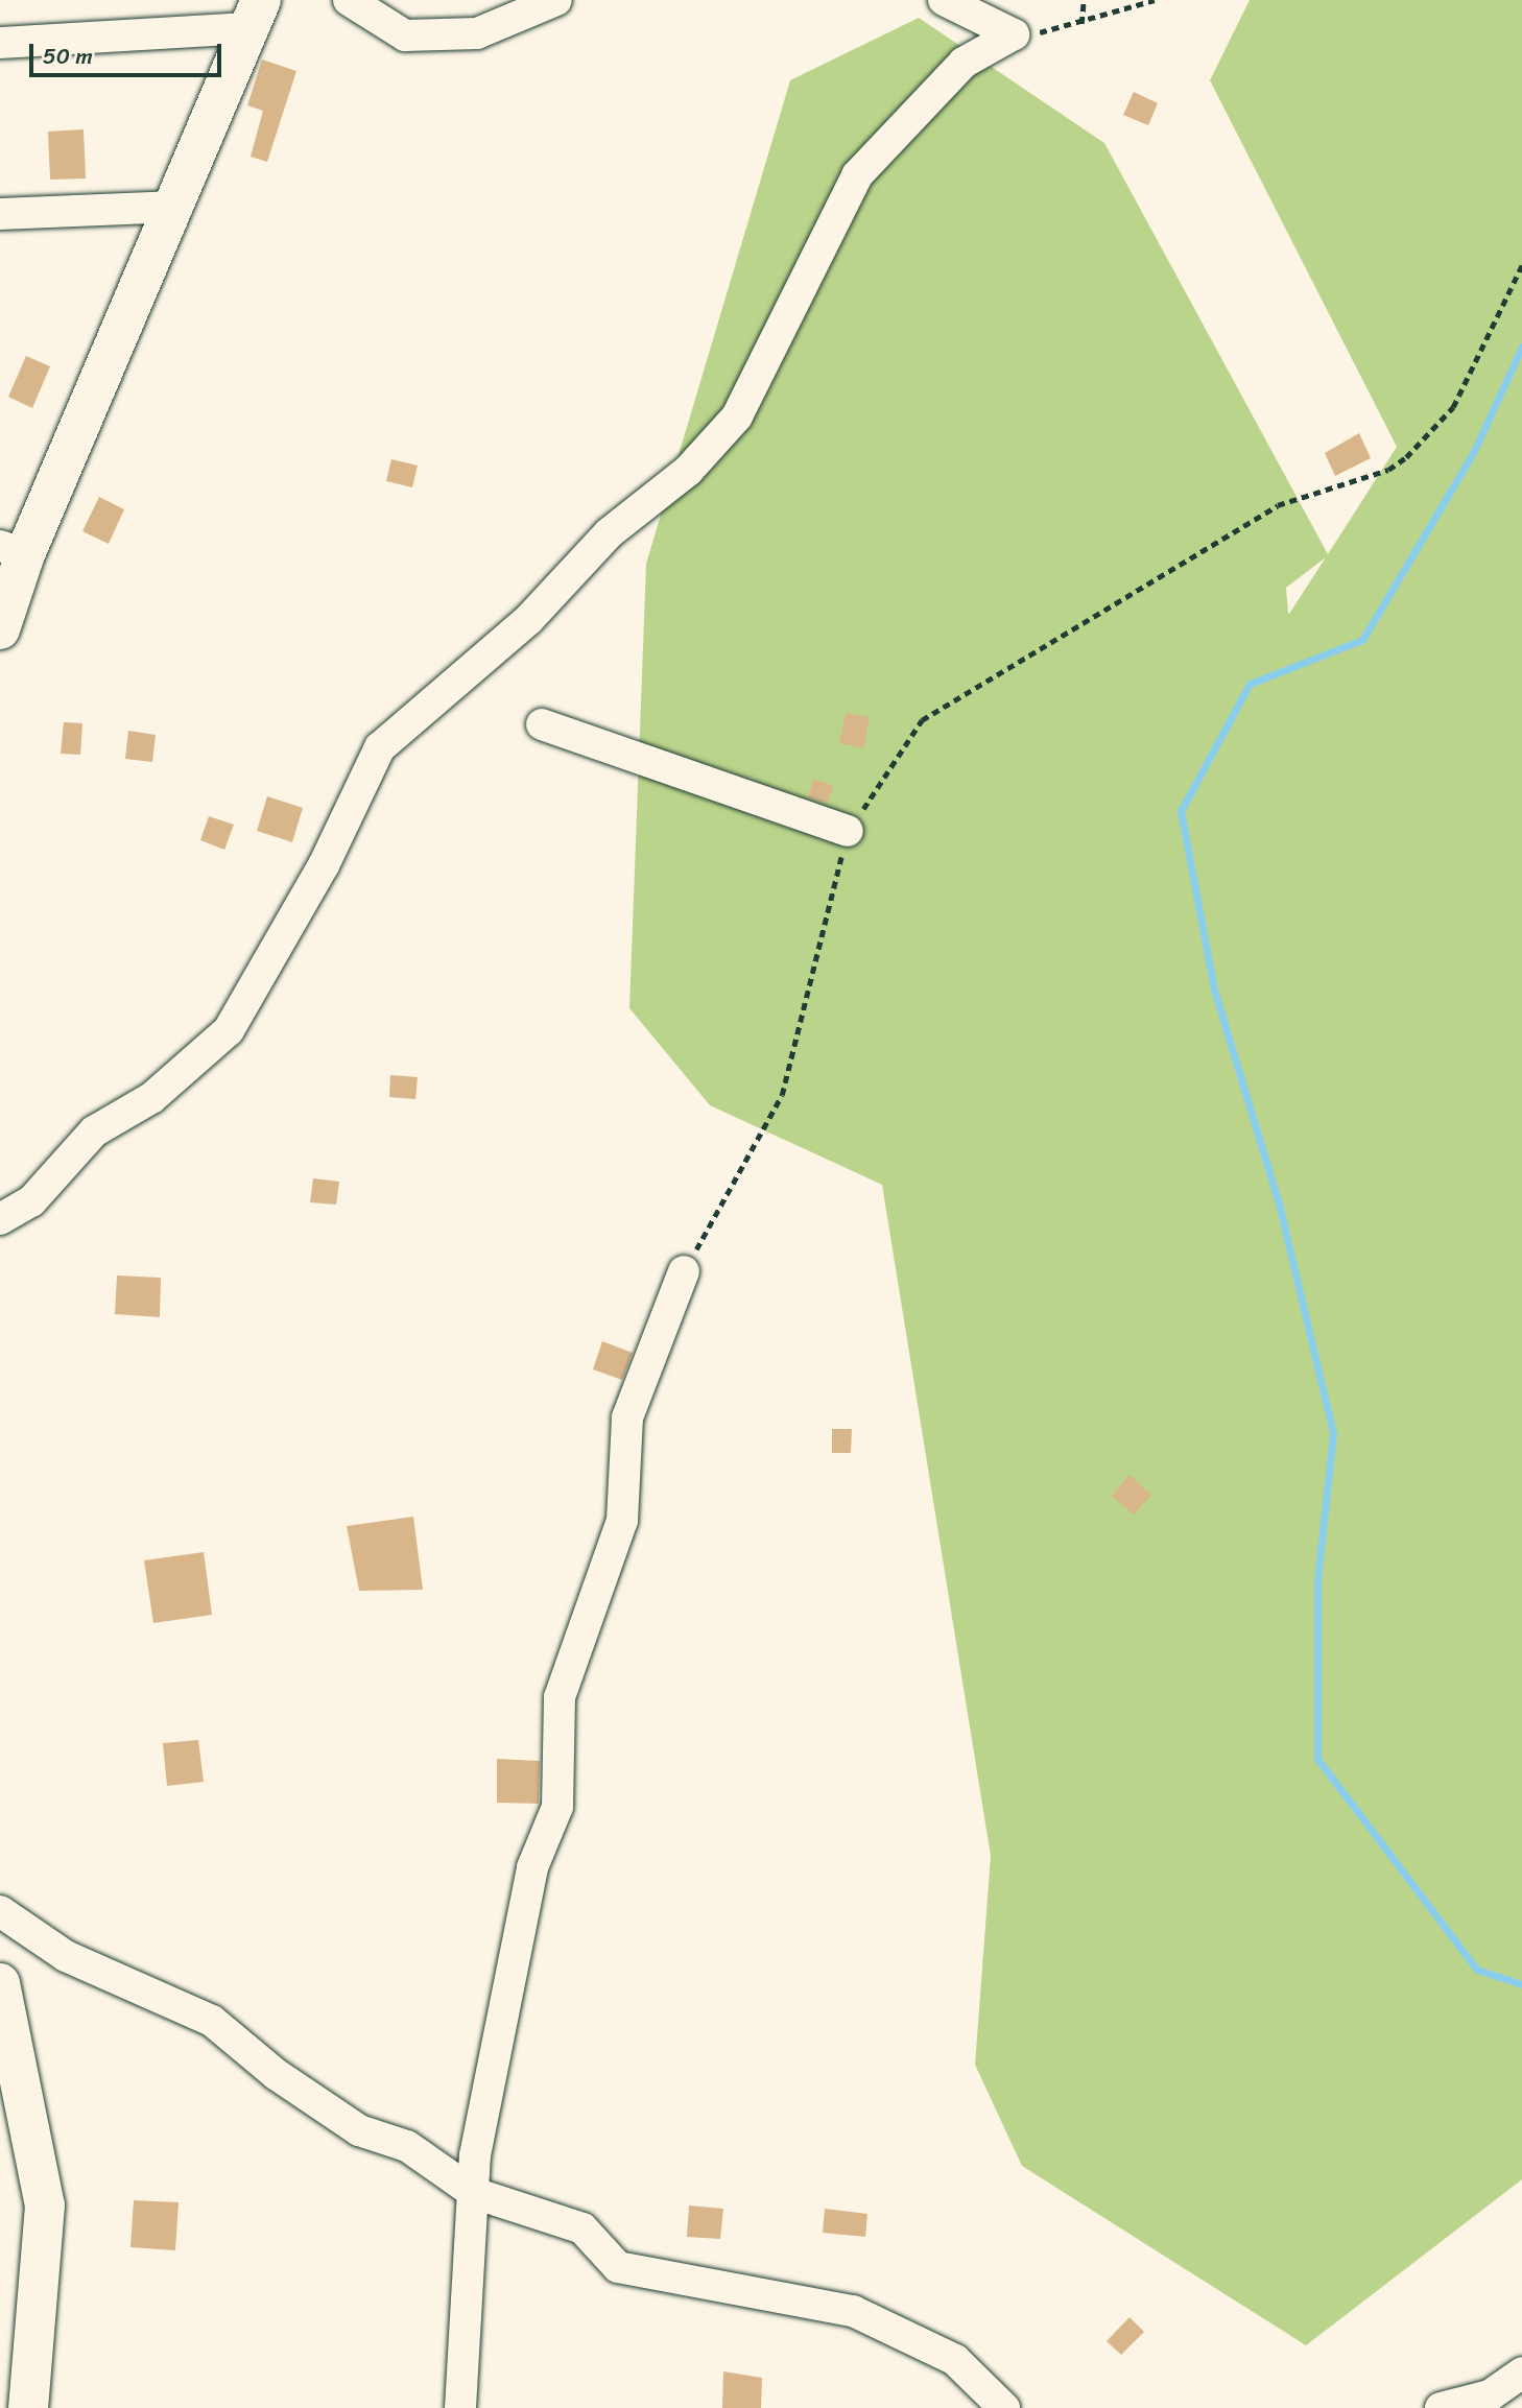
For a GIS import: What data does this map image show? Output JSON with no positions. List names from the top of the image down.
{
  "scale_bar": "50 m"
}
